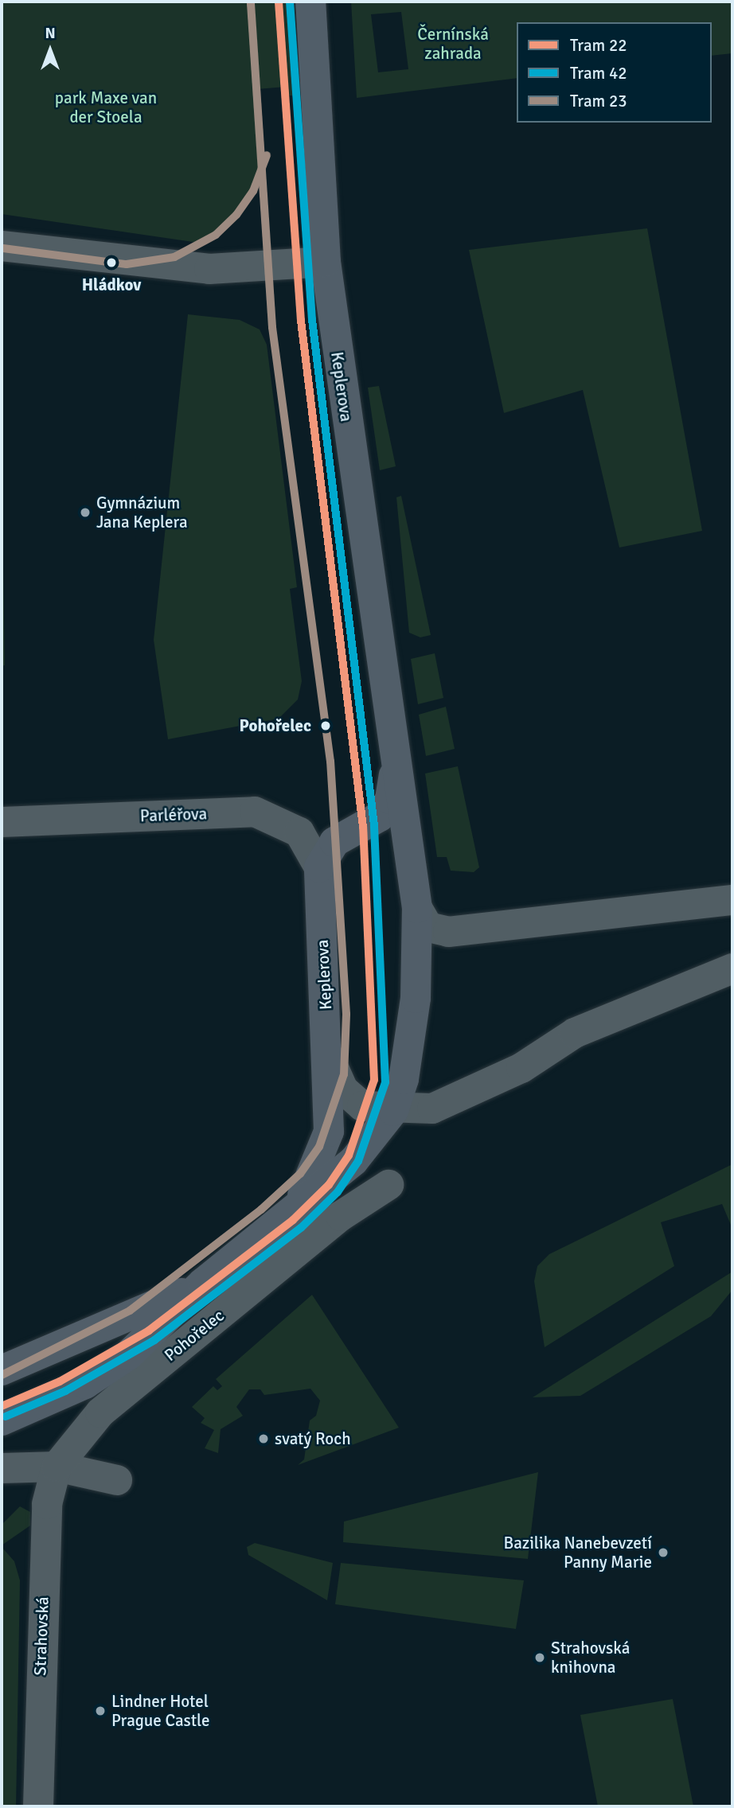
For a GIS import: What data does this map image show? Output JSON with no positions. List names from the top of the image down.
{
  "streets": {
    "main road": ["Keplerova"],
    "street": ["Parléřova", "Pohořelec", "Strahovská"]
  },
  "crossings": [
    ["Keplerova", "Parléřova"],
    ["Pohořelec", "Strahovská"]
  ],
  "parks": ["Černínská zahrada", "park Maxe van der Stoela"],
  "places": [
    "Hládkov",
    "Gymnázium Jana Keplera",
    "Pohořelec",
    "svatý Roch",
    "Bazilika Nanebevzetí Panny Marie",
    "Strahovská knihovna",
    "Lindner Hotel Prague Castle"
  ],
  "lines": ["tram line 22", "tram line 42", "tram line 23"],
  "legend": ["Tram 22", "Tram 42", "Tram 23"],
  "north": "top"
}
